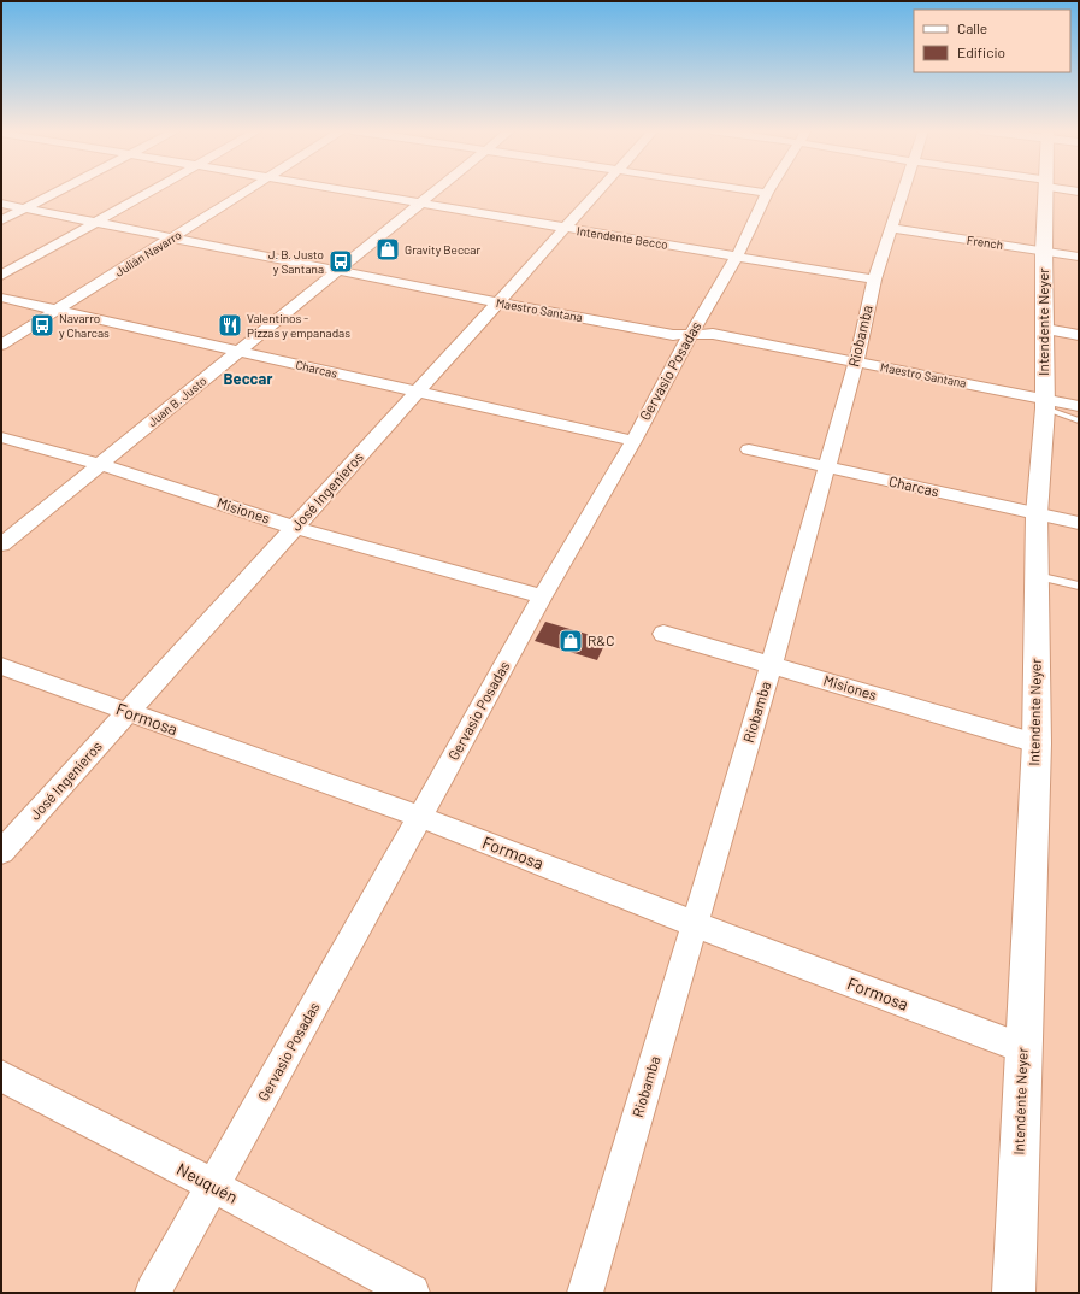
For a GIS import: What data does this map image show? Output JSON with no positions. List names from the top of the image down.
{
  "streets": {
    "street": [
      "Intendente Becco",
      "French",
      "Julián Navarro",
      "Maestro Santana",
      "Intendente Neyer",
      "Riobamba",
      "Charcas",
      "Gervasio Posadas",
      "Juan B. Justo",
      "José Ingenieros",
      "Misiones",
      "Formosa",
      "Neuquén"
    ]
  },
  "crossings": [
    ["Intendente Becco", "Riobamba"],
    ["Intendente Becco", "Gervasio Posadas"],
    ["Intendente Becco", "Juan B. Justo"],
    ["Intendente Becco", "José Ingenieros"],
    ["French", "Intendente Neyer"],
    ["French", "Riobamba"],
    ["Julián Navarro", "Maestro Santana"],
    ["Julián Navarro", "Charcas"],
    ["Maestro Santana", "Intendente Neyer"],
    ["Maestro Santana", "Riobamba"],
    ["Maestro Santana", "Gervasio Posadas"],
    ["Maestro Santana", "Juan B. Justo"],
    ["Maestro Santana", "José Ingenieros"],
    ["Intendente Neyer", "Charcas"],
    ["Intendente Neyer", "Misiones"],
    ["Intendente Neyer", "Formosa"],
    ["Riobamba", "Charcas"],
    ["Riobamba", "Misiones"],
    ["Riobamba", "Formosa"],
    ["Charcas", "Gervasio Posadas"],
    ["Charcas", "Juan B. Justo"],
    ["Charcas", "José Ingenieros"],
    ["Gervasio Posadas", "Misiones"],
    ["Gervasio Posadas", "Formosa"],
    ["Gervasio Posadas", "Neuquén"],
    ["Juan B. Justo", "Misiones"],
    ["José Ingenieros", "Misiones"],
    ["José Ingenieros", "Formosa"]
  ],
  "districts": ["Beccar"],
  "places": {
    "shop": ["Gravity Beccar", "R&C"],
    "bus stop": ["J. B. Justo y Santana", "Navarro y Charcas"],
    "restaurant": ["Valentinos - Pizzas y empanadas"]
  },
  "legend": ["Calle", "Edificio"]
}
